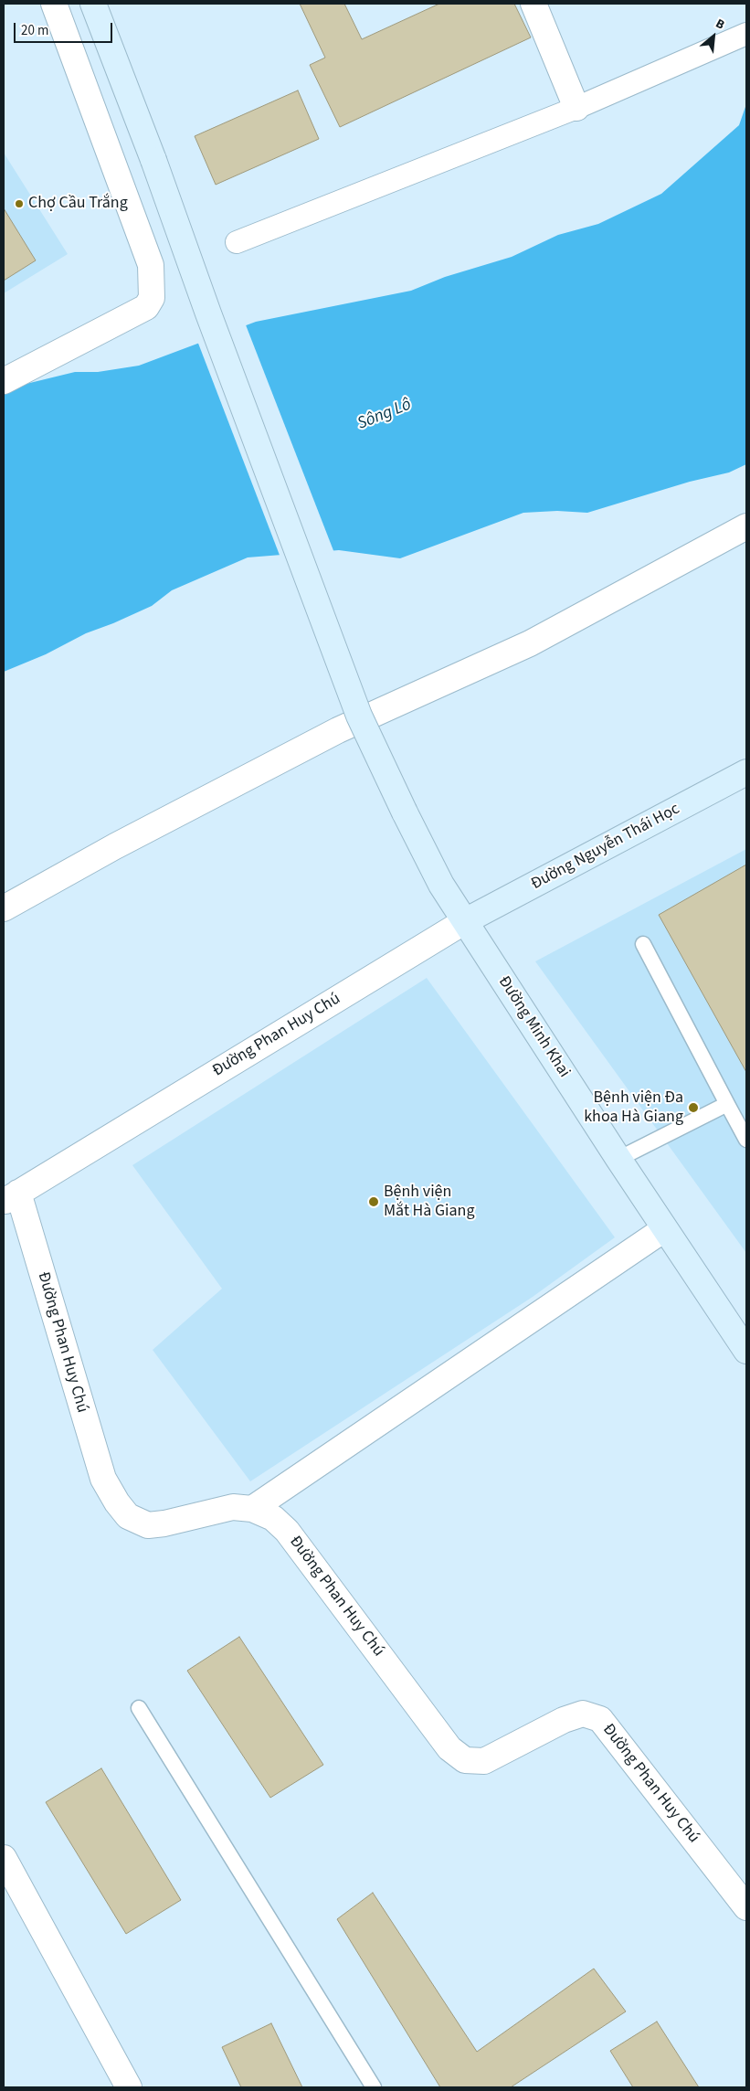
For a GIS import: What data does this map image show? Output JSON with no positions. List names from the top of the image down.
{
  "streets": {
    "main road": ["Đường Nguyễn Thái Học", "Đường Minh Khai"],
    "street": ["Đường Phan Huy Chú"]
  },
  "crossings": [
    ["Đường Nguyễn Thái Học", "Đường Minh Khai"],
    ["Đường Nguyễn Thái Học", "Đường Phan Huy Chú"],
    ["Đường Minh Khai", "Đường Phan Huy Chú"]
  ],
  "water": ["Sông Lô"],
  "places": ["Chợ Cầu Trắng", "Bệnh viện Đa khoa Hà Giang", "Bệnh viện Mắt Hà Giang"],
  "scale_bar": "20 m",
  "north": "top right"
}
